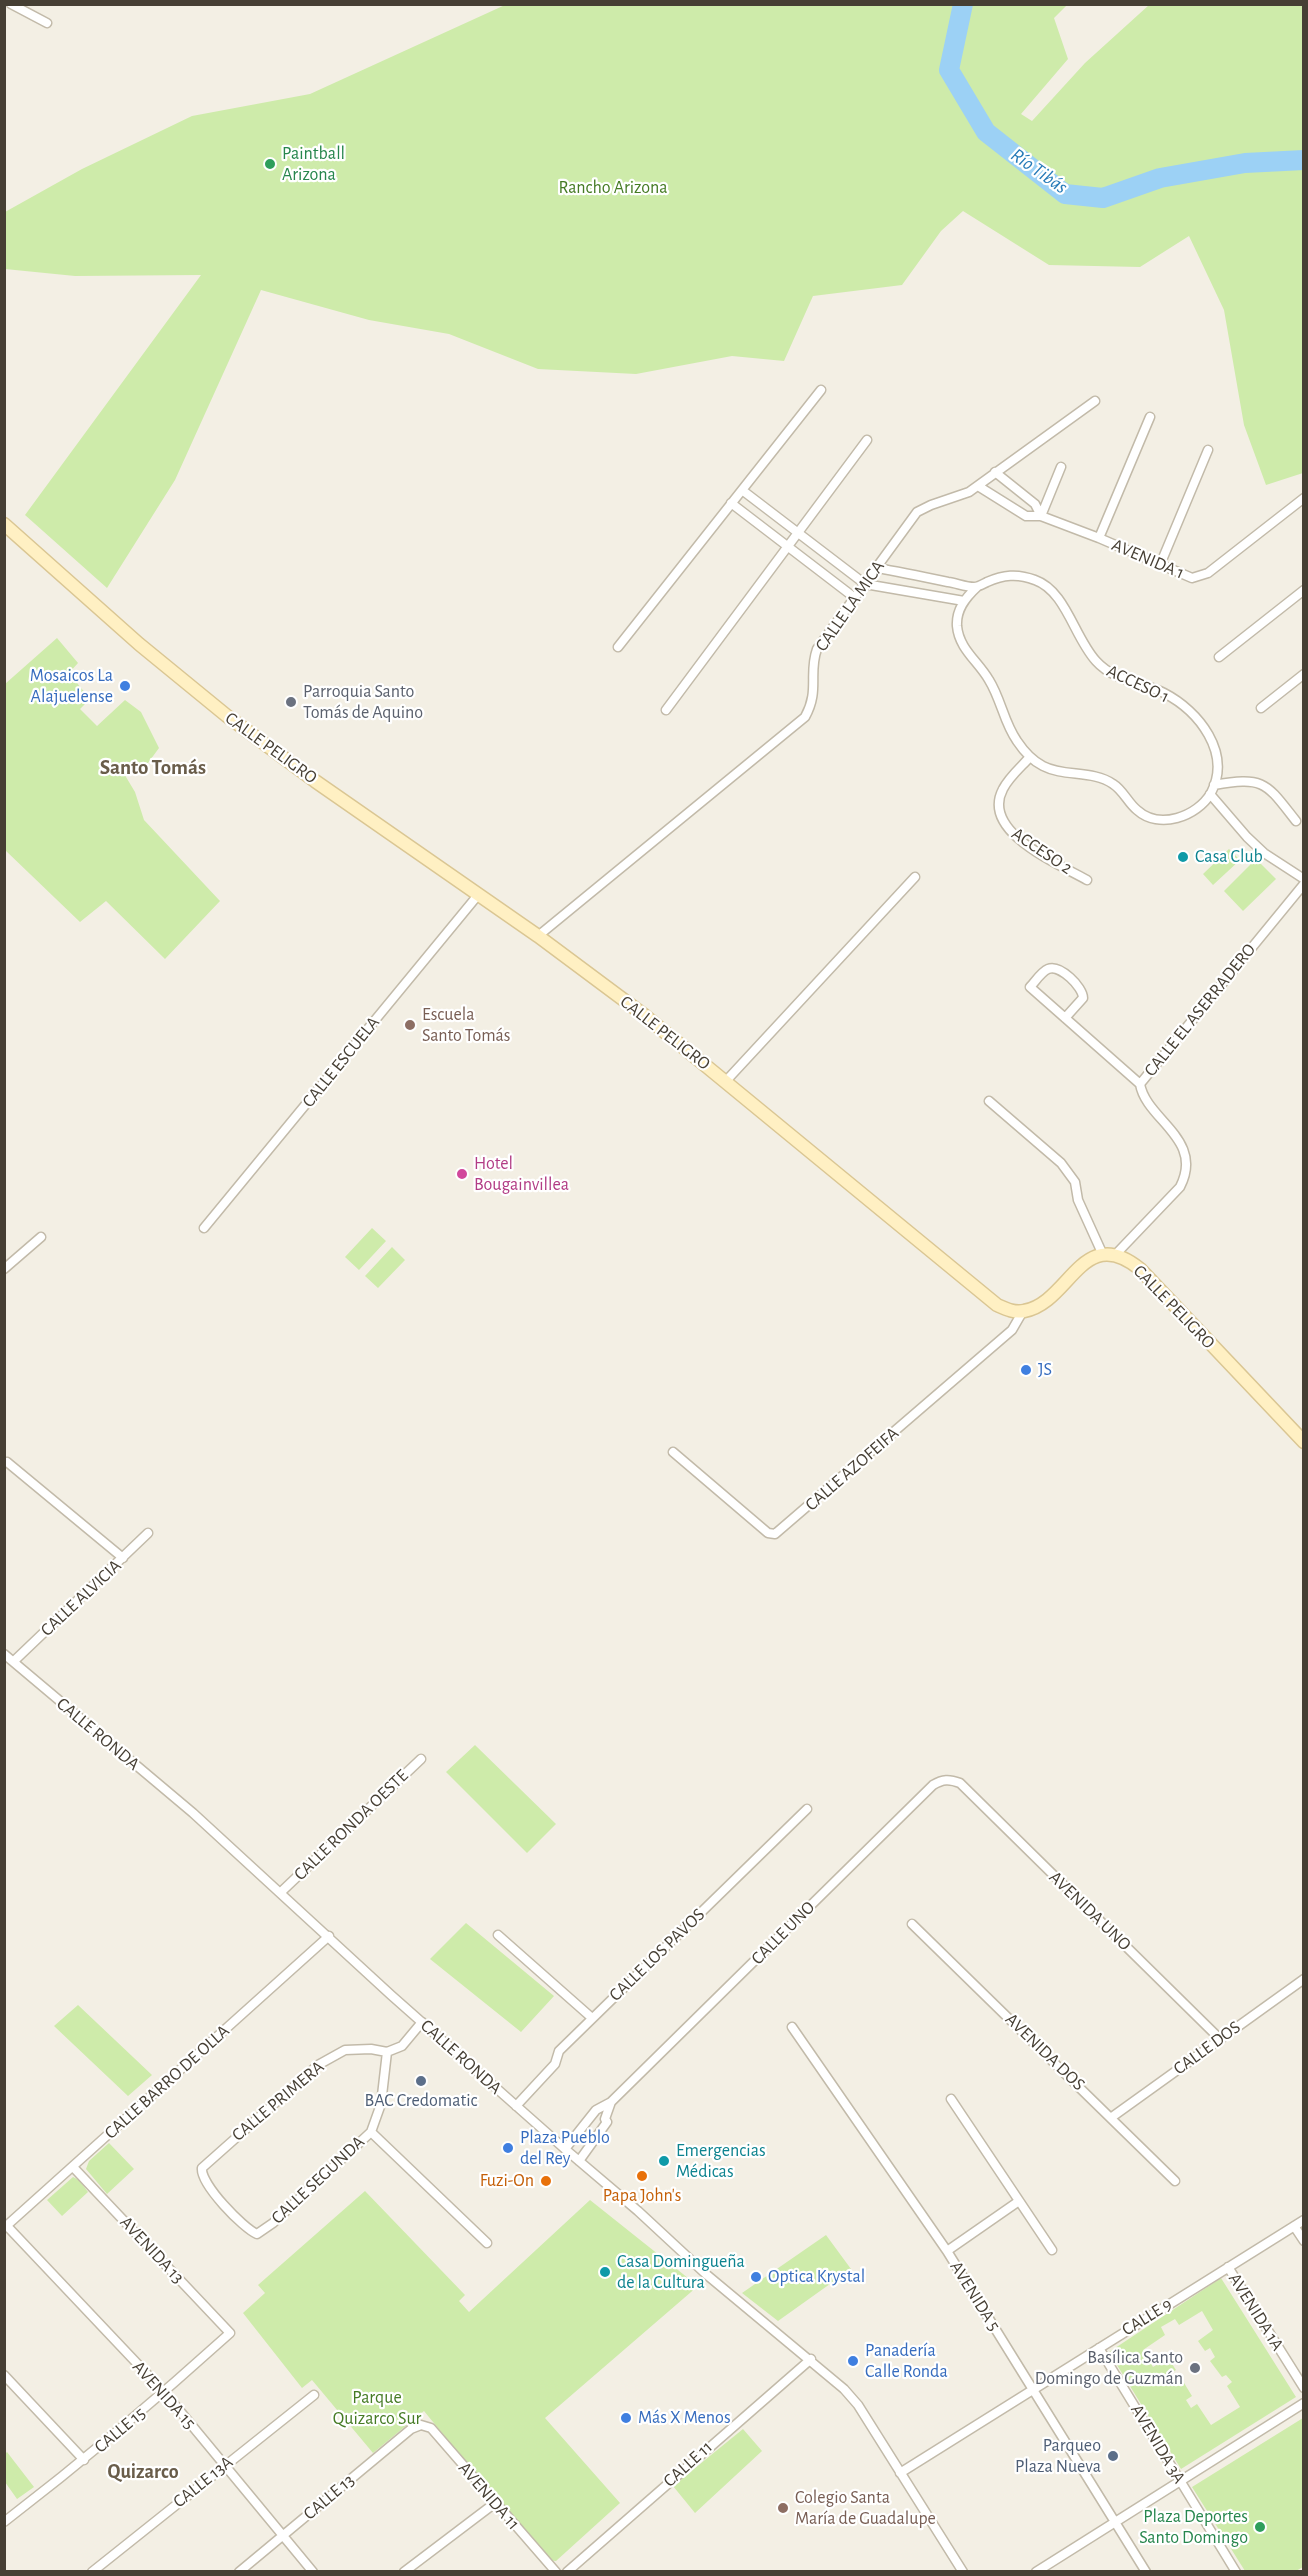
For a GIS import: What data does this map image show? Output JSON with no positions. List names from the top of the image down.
{
  "streets": {
    "main road": ["CALLE PELIGRO"],
    "street": [
      "AVENIDA 1",
      "CALLE LA MICA",
      "ACCESO 1",
      "ACCESO 2",
      "CALLE EL ASERRADERO",
      "CALLE ESCUELA",
      "CALLE AZOFEIFA",
      "CALLE ALVICIA",
      "CALLE RONDA",
      "CALLE RONDA OESTE",
      "AVENIDA UNO",
      "CALLE UNO",
      "CALLE LOS PAVOS",
      "CALLE DOS",
      "AVENIDA DOS",
      "CALLE BARRO DE OLLA",
      "CALLE PRIMERA",
      "CALLE SEGUNDA",
      "AVENIDA 13",
      "AVENIDA 5",
      "AVENIDA 1A",
      "CALLE 9",
      "AVENIDA 15",
      "CALLE 15",
      "AVENIDA 3A",
      "CALLE 11",
      "CALLE 13A",
      "AVENIDA 11",
      "CALLE 13"
    ]
  },
  "crossings": [
    ["AVENIDA 1", "CALLE LA MICA"],
    ["CALLE LA MICA", "CALLE PELIGRO"],
    ["CALLE PELIGRO", "CALLE EL ASERRADERO"],
    ["CALLE PELIGRO", "CALLE ESCUELA"],
    ["CALLE PELIGRO", "CALLE AZOFEIFA"],
    ["CALLE ALVICIA", "CALLE RONDA"],
    ["CALLE RONDA", "CALLE RONDA OESTE"],
    ["CALLE RONDA", "CALLE UNO"],
    ["CALLE RONDA", "CALLE LOS PAVOS"],
    ["CALLE RONDA", "CALLE BARRO DE OLLA"],
    ["CALLE RONDA", "CALLE 9"],
    ["CALLE RONDA", "CALLE 11"],
    ["AVENIDA UNO", "CALLE UNO"],
    ["AVENIDA UNO", "CALLE DOS"],
    ["CALLE DOS", "AVENIDA DOS"],
    ["CALLE BARRO DE OLLA", "AVENIDA 13"],
    ["CALLE BARRO DE OLLA", "AVENIDA 15"],
    ["CALLE PRIMERA", "CALLE SEGUNDA"],
    ["AVENIDA 13", "CALLE 15"],
    ["AVENIDA 5", "CALLE 9"],
    ["AVENIDA 1A", "CALLE 9"],
    ["CALLE 9", "AVENIDA 3A"],
    ["AVENIDA 15", "CALLE 15"],
    ["AVENIDA 15", "CALLE 13A"],
    ["AVENIDA 15", "CALLE 13"],
    ["AVENIDA 11", "CALLE 13"]
  ],
  "districts": ["Santo Tomás", "Quizarco"],
  "water": ["Río Tibás"],
  "parks": ["Rancho Arizona", "Parque Quizarco Sur"],
  "places": [
    "Paintball Arizona",
    "Mosaicos La Alajuelense",
    "Parroquia Santo Tomás de Aquino",
    "Casa Club",
    "Escuela Santo Tomás",
    "Hotel Bougainvillea",
    "JS",
    "BAC Credomatic",
    "Plaza Pueblo del Rey",
    "Emergencias Médicas",
    "Papa John's",
    "Fuzi-On",
    "Casa Domingueña de la Cultura",
    "Optica Krystal",
    "Panadería Calle Ronda",
    "Basílica Santo Domingo de Guzmán",
    "Más X Menos",
    "Parqueo Plaza Nueva",
    "Colegio Santa María de Guadalupe",
    "Plaza Deportes Santo Domingo"
  ]
}
